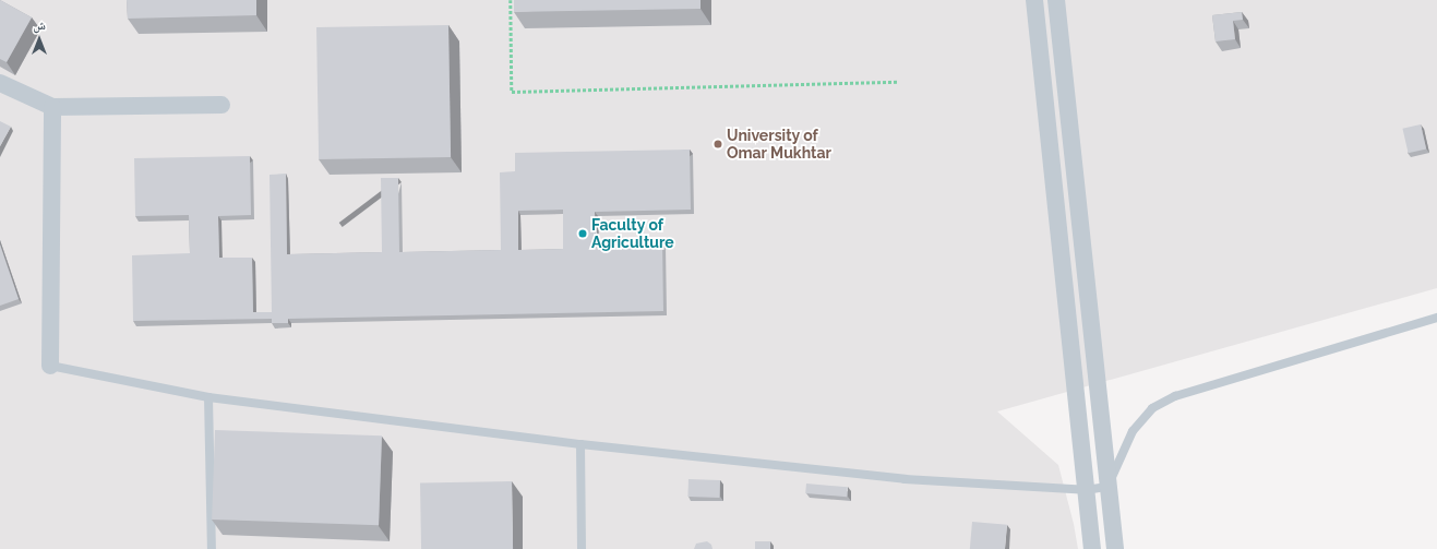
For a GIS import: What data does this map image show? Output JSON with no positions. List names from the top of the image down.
{
  "places": ["University of Omar Mukhtar", "Faculty of Agriculture"],
  "north": "top"
}
